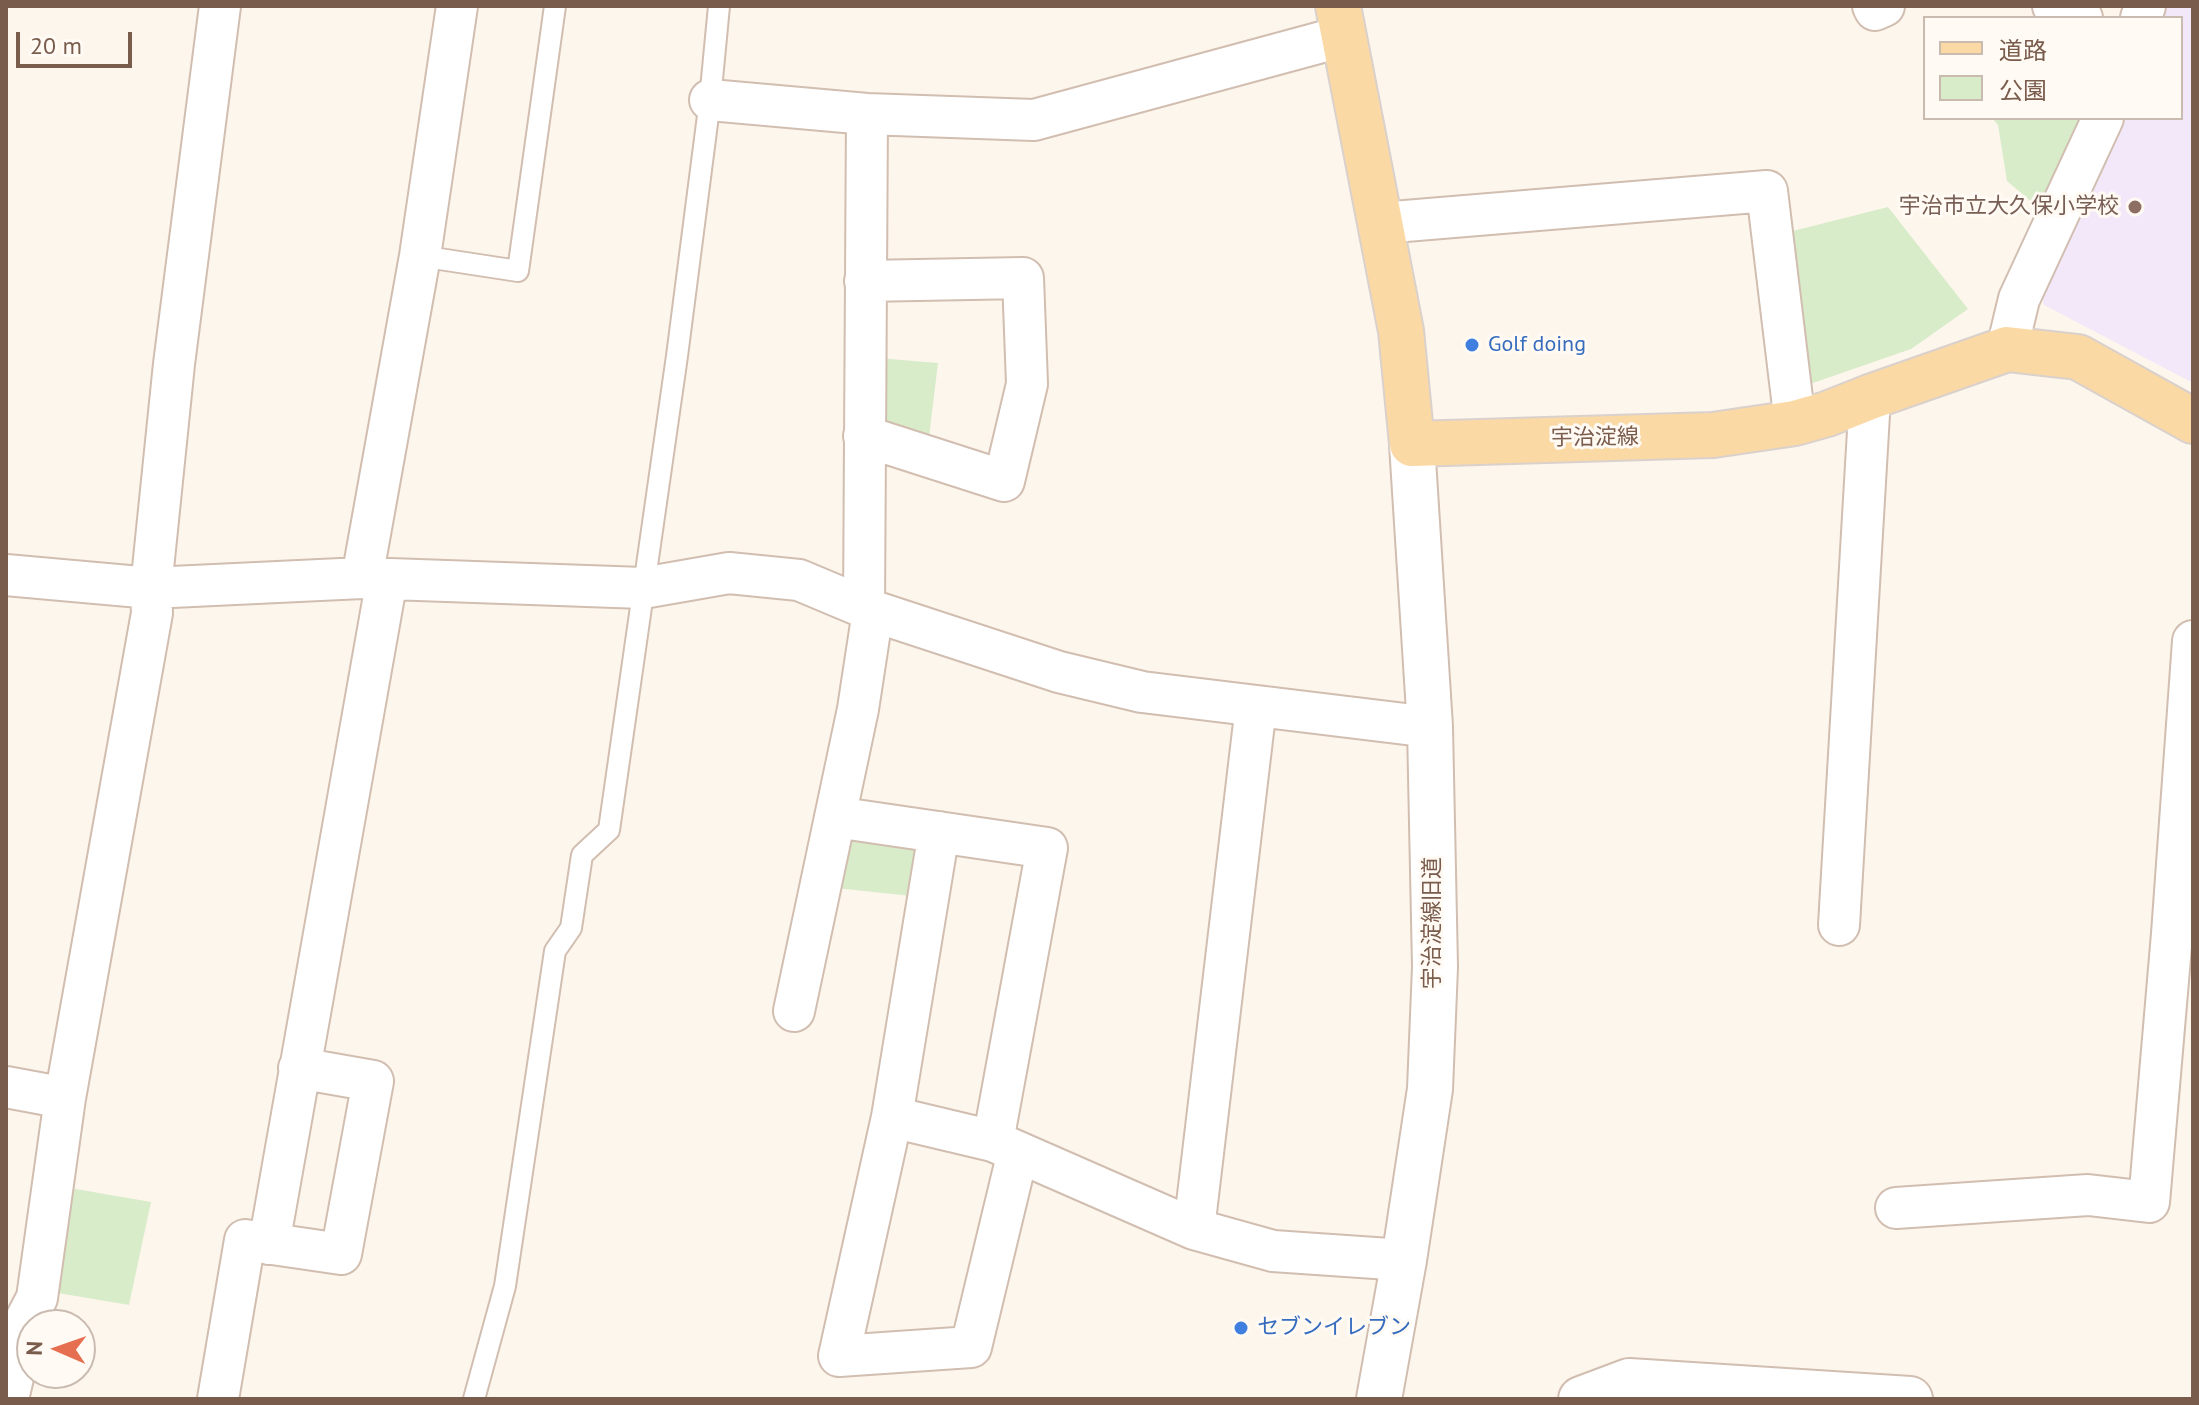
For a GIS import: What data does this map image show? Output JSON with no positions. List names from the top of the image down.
{
  "streets": {
    "main road": ["宇治淀線"],
    "street": ["宇治淀線旧道"]
  },
  "crossings": [
    ["宇治淀線", "宇治淀線旧道"]
  ],
  "places": ["宇治市立大久保小学校", "Golf doing", "セブンイレブン"],
  "legend": ["道路", "公園"],
  "scale_bar": "20 m",
  "north": "left"
}
